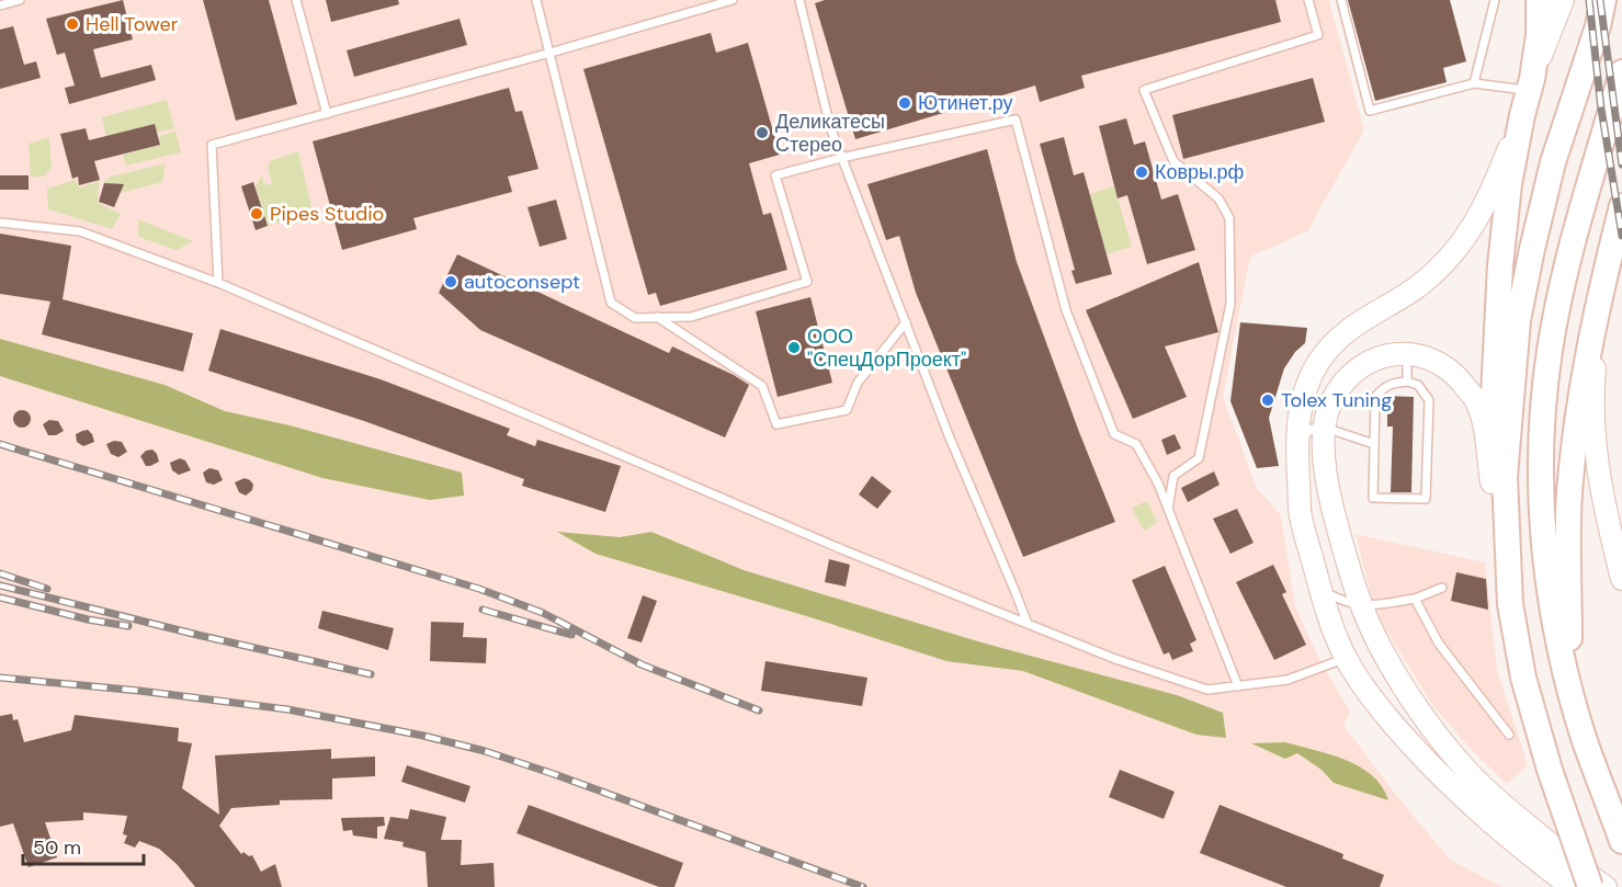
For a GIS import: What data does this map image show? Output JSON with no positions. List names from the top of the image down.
{
  "places": [
    "Hell Tower",
    "Ютинет.ру",
    "Деликатесы Стерео",
    "Ковры.рф",
    "Pipes Studio",
    "autoconsept",
    "ООО \"СпецДорПроект\"",
    "Tolex Tuning"
  ],
  "scale_bar": "50 m"
}
